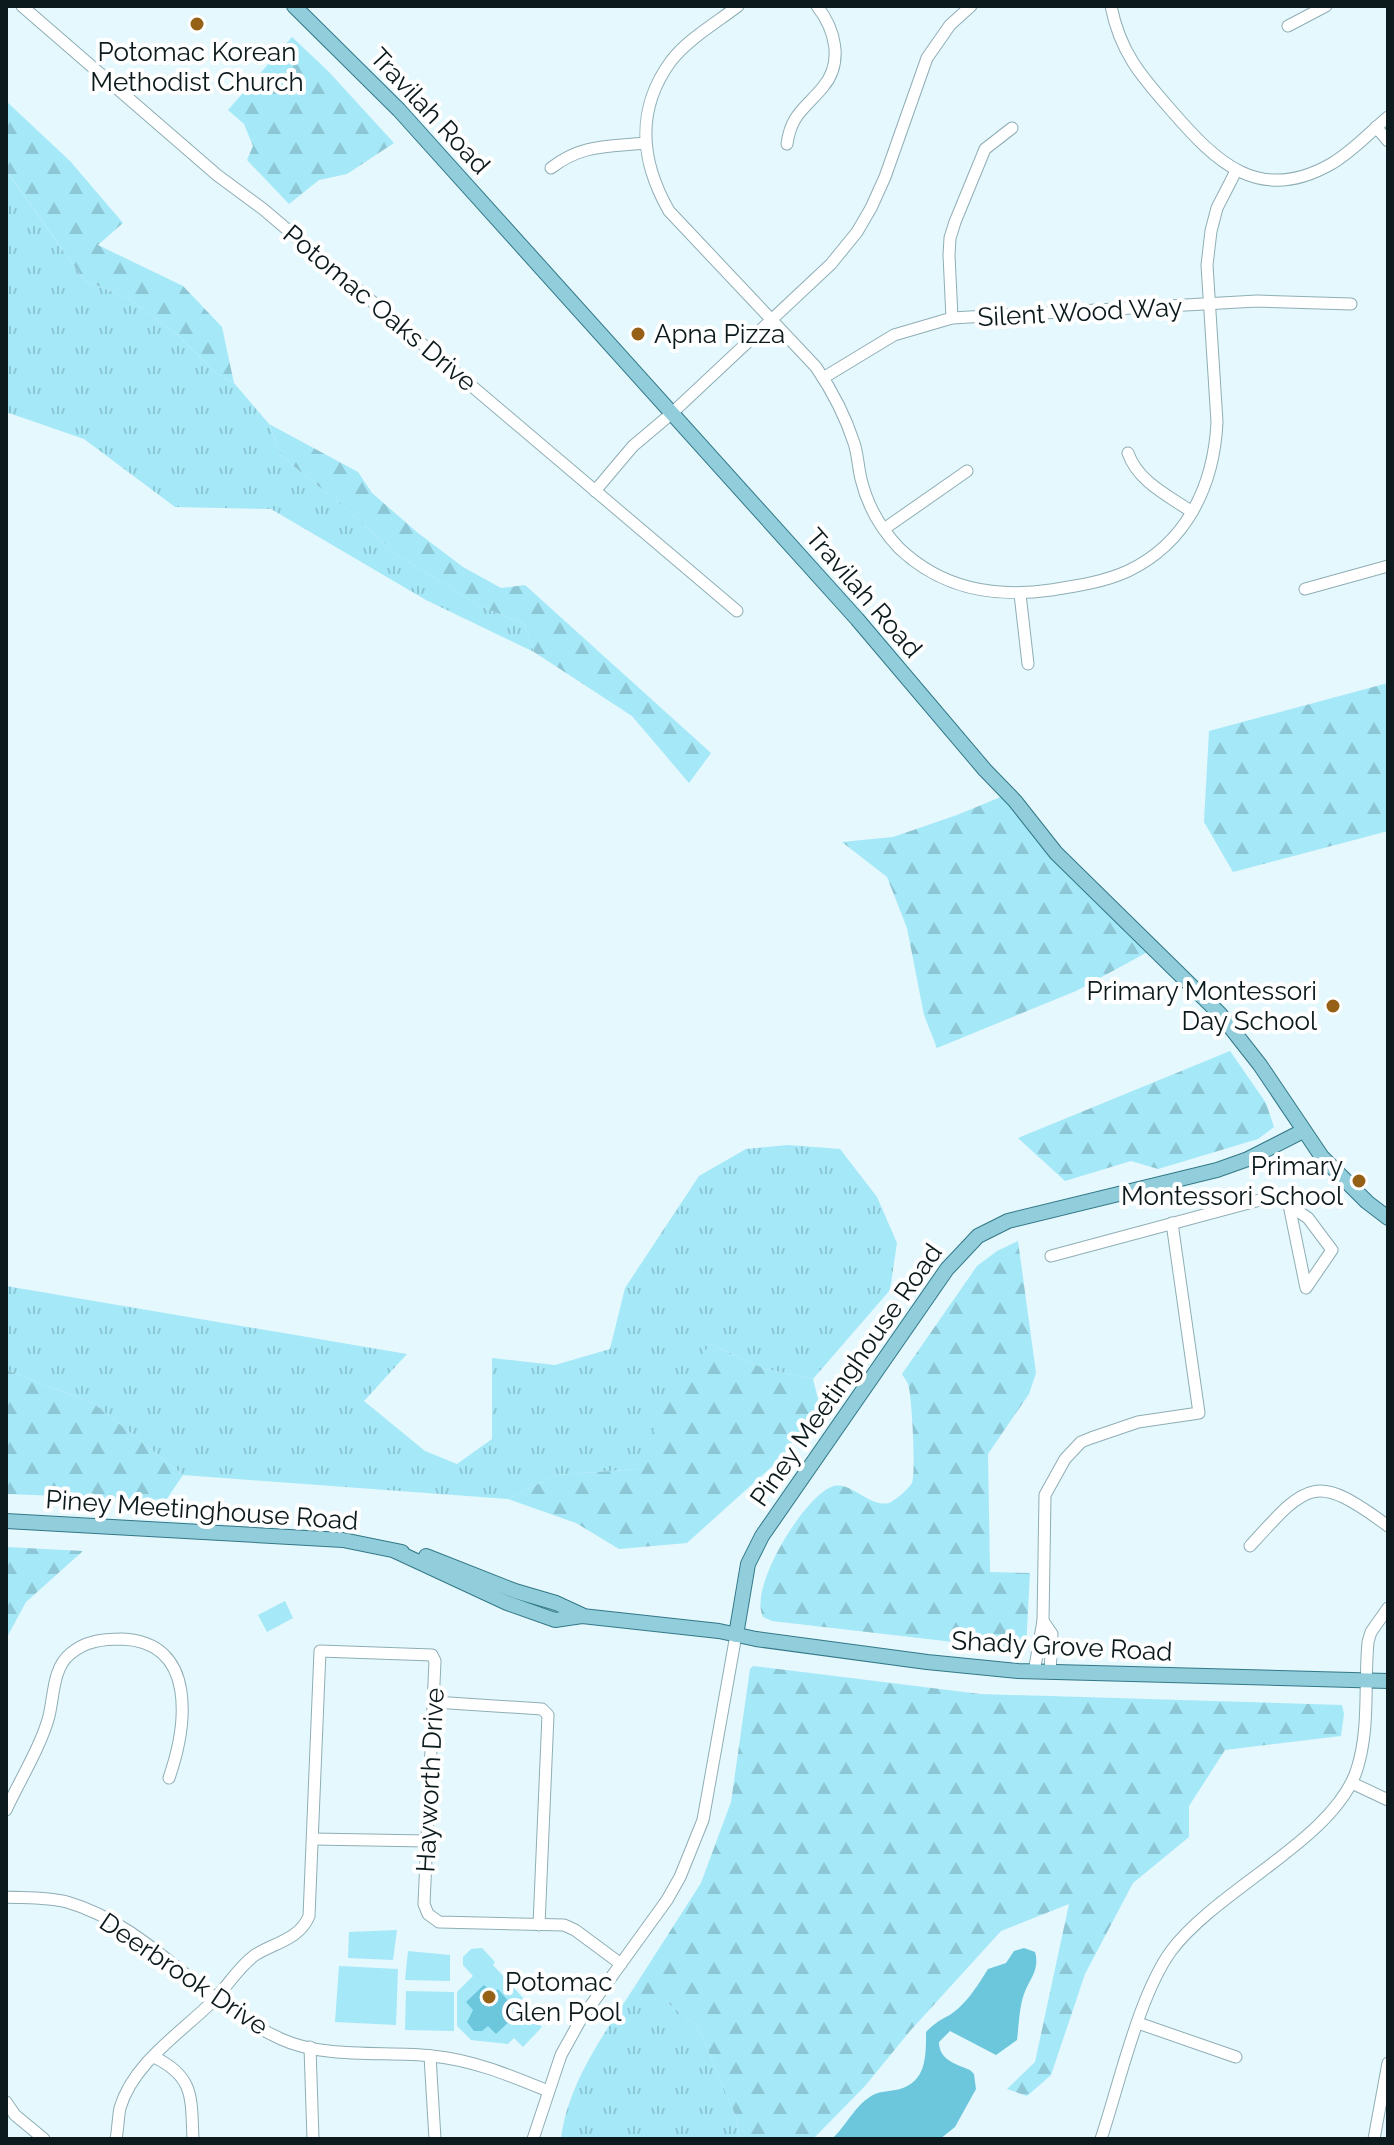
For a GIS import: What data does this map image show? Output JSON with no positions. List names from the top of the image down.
{
  "streets": {
    "main road": ["Travilah Road", "Piney Meetinghouse Road", "Shady Grove Road"],
    "street": [
      "Potomac Oaks Drive",
      "Silent Wood Way",
      "Hayworth Drive",
      "Deerbrook Drive"
    ]
  },
  "crossings": [
    ["Travilah Road", "Piney Meetinghouse Road"],
    ["Piney Meetinghouse Road", "Shady Grove Road"],
    ["Hayworth Drive", "Deerbrook Drive"]
  ],
  "places": [
    "Potomac Korean Methodist Church",
    "Apna Pizza",
    "Primary Montessori Day School",
    "Primary Montessori School",
    "Potomac Glen Pool"
  ]
}
